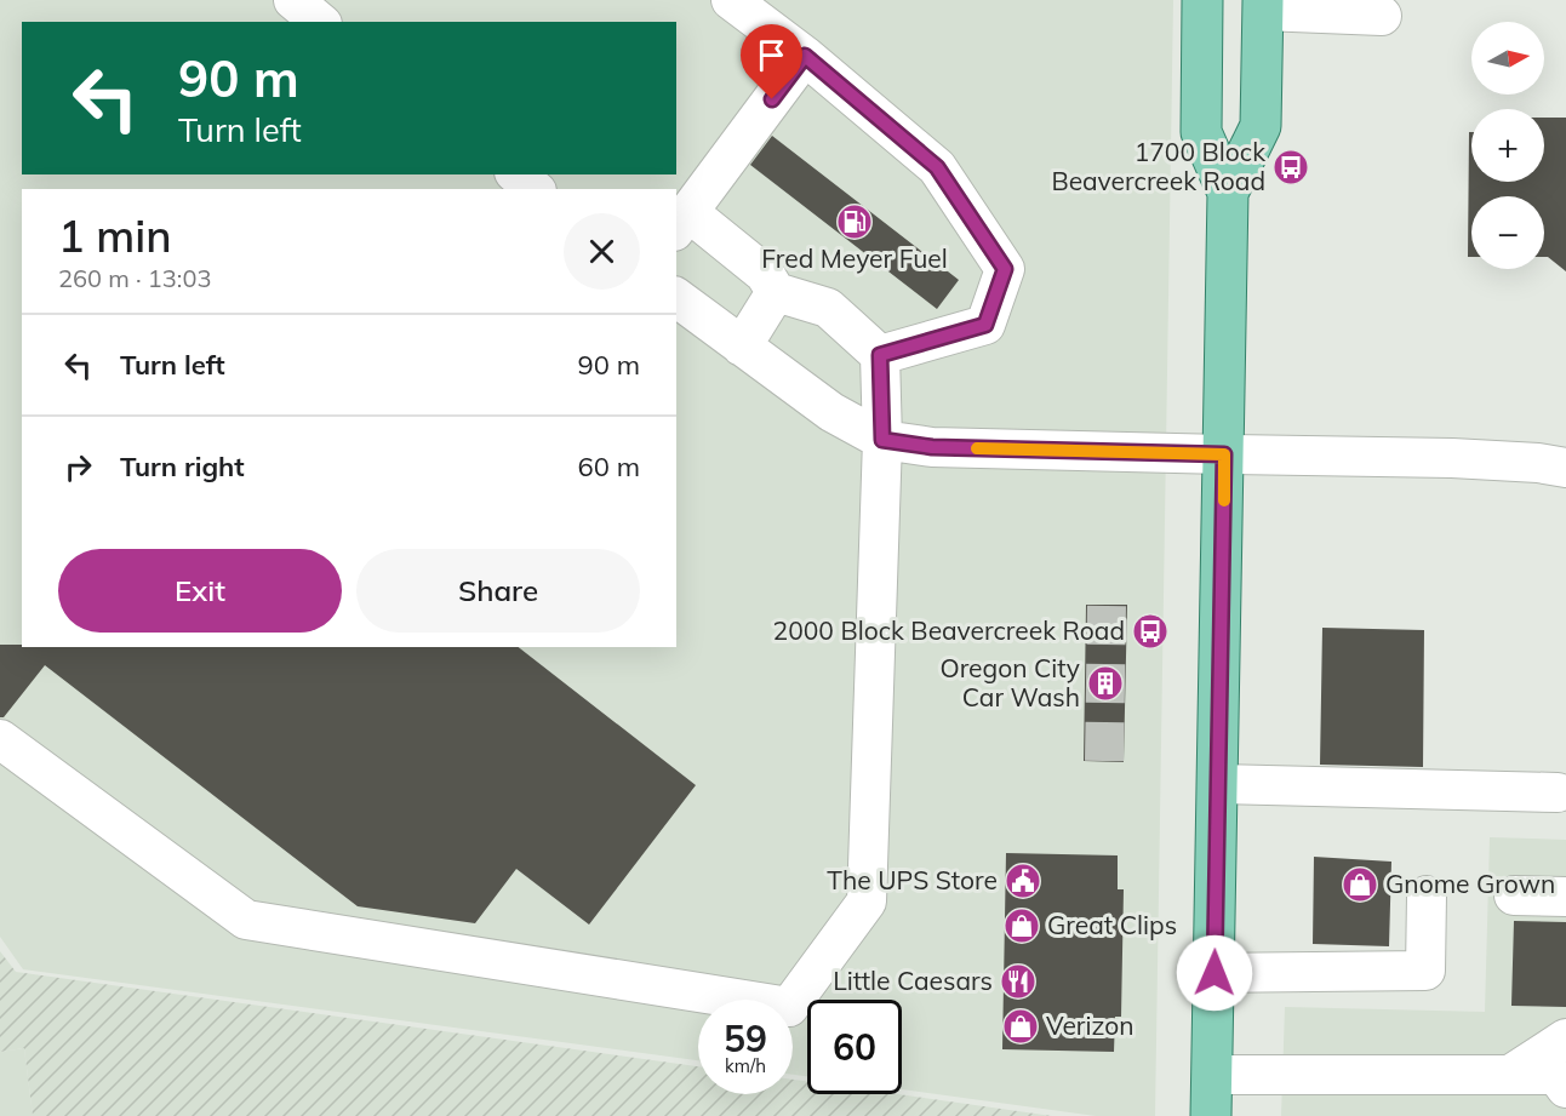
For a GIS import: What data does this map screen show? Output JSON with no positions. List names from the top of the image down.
{
  "places": {
    "bus stop": ["1700 Block Beavercreek Road", "2000 Block Beavercreek Road"],
    "fuel station": ["Fred Meyer Fuel"],
    "building": ["Oregon City Car Wash"],
    "public building": ["The UPS Store"],
    "shop": ["Gnome Grown", "Great Clips", "Verizon"],
    "restaurant": ["Little Caesars"]
  },
  "north": "right",
  "page": {
    "map_buttons": ["+", "−"],
    "turn": ["90 m", "Turn left"],
    "heading": ["1 min", "260 m · 13:03"],
    "list": [
      {
        "name": "Turn left",
        "value": "90 m"
      },
      {
        "name": "Turn right",
        "value": "60 m"
      }
    ],
    "buttons": ["Exit", "Share"],
    "speed": "59 km/h",
    "limit": "60"
  }
}
